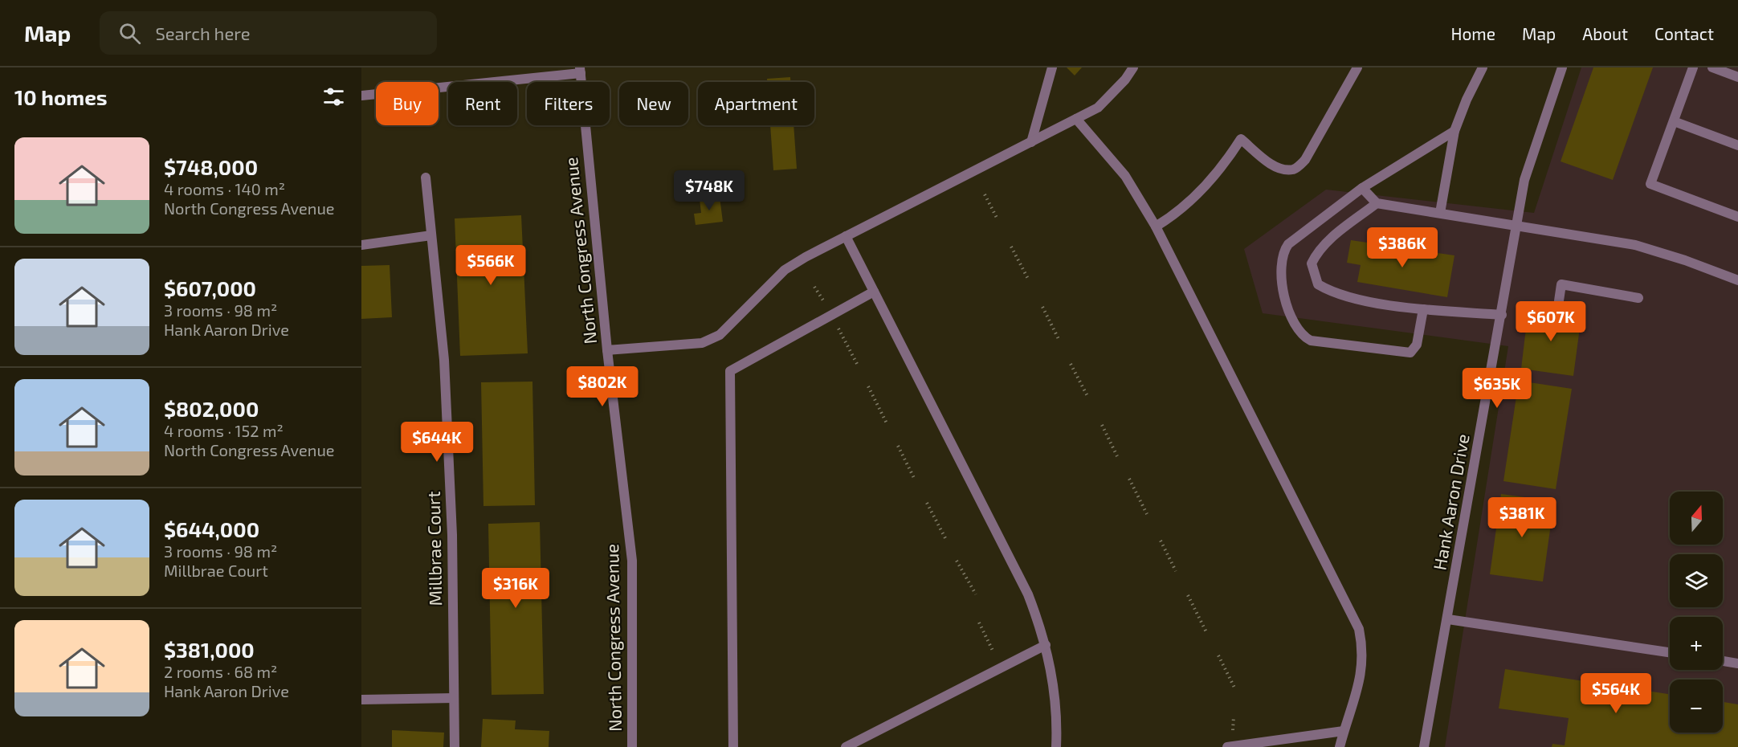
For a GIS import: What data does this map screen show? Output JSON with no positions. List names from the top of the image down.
{
  "streets": {
    "street": ["North Congress Avenue", "Hank Aaron Drive", "Millbrae Court"]
  },
  "north": "top",
  "page": {
    "header": "Map",
    "search": "Search here",
    "nav": [
      "Home",
      "Map",
      "About",
      "Contact"
    ],
    "heading": "10 homes",
    "chip": [
      "Buy",
      "Rent",
      "Filters",
      "New",
      "Apartment"
    ],
    "list": [
      {
        "name": "$748,000",
        "note": "4 rooms · 140 m² · North Congress Avenue"
      },
      {
        "name": "$607,000",
        "note": "3 rooms · 98 m² · Hank Aaron Drive"
      },
      {
        "name": "$802,000",
        "note": "4 rooms · 152 m² · North Congress Avenue"
      },
      {
        "name": "$644,000",
        "note": "3 rooms · 98 m² · Millbrae Court"
      },
      {
        "name": "$381,000",
        "note": "2 rooms · 68 m² · Hank Aaron Drive"
      }
    ],
    "price": [
      "$748K",
      "$386K",
      "$566K",
      "$607K",
      "$802K",
      "$635K",
      "$644K",
      "$381K",
      "$316K",
      "$564K"
    ],
    "map_buttons": ["+", "−"]
  }
}
